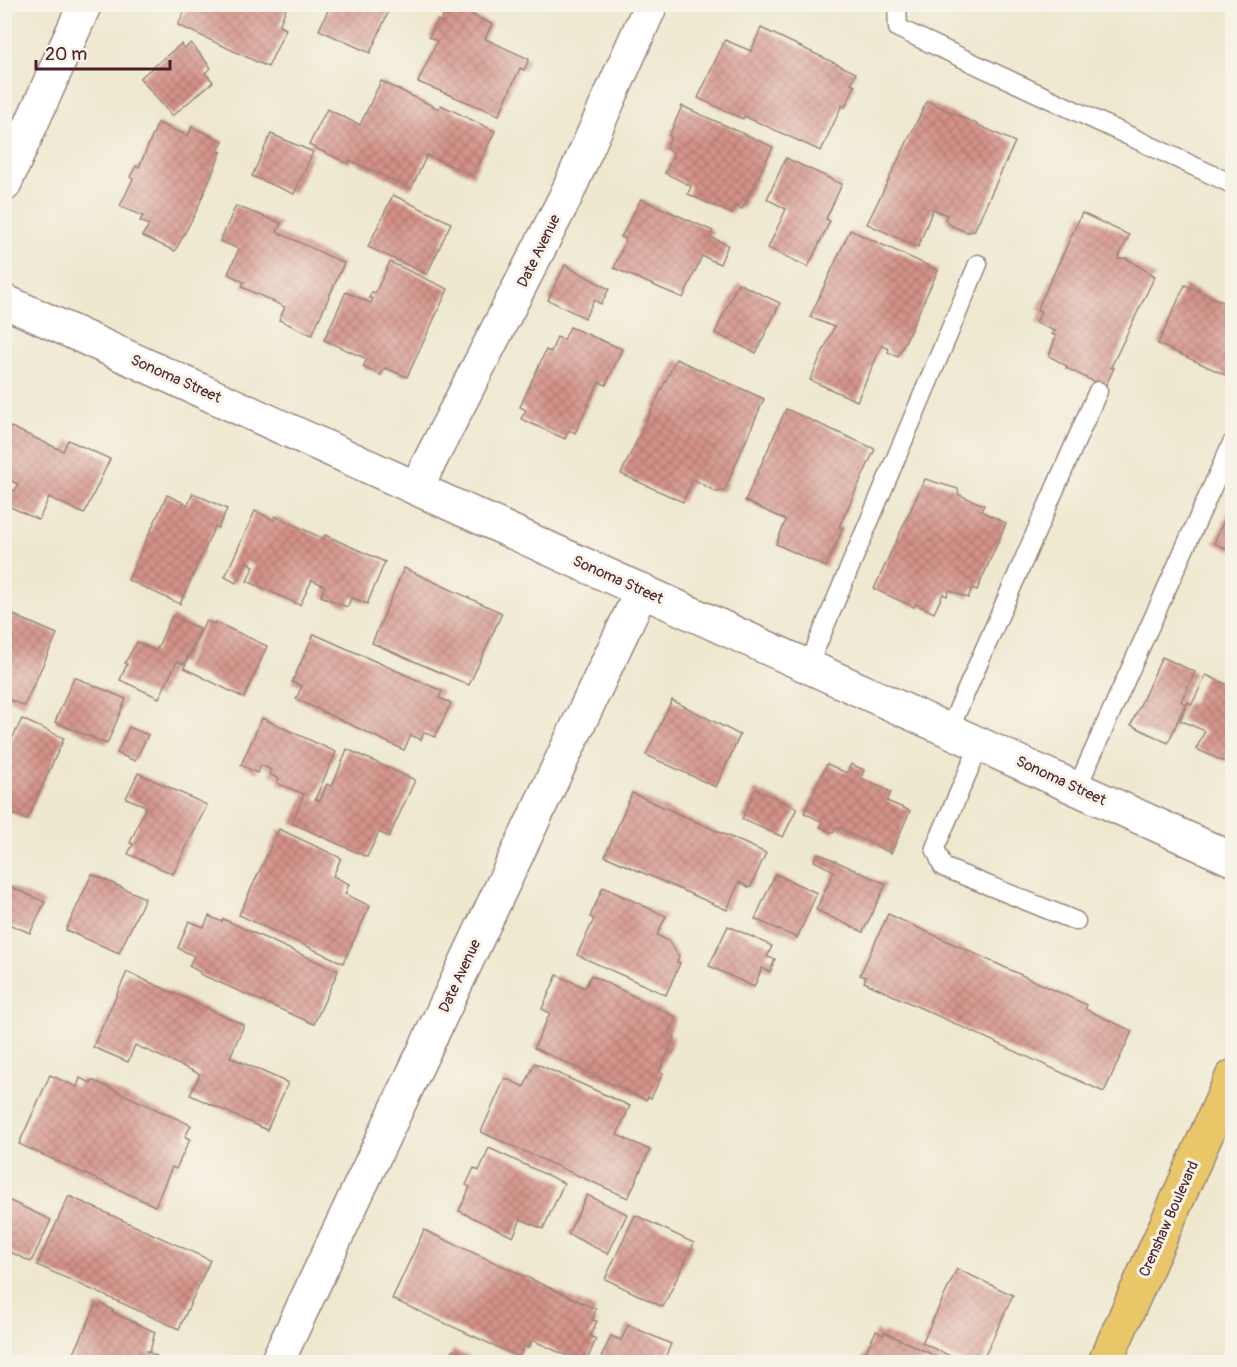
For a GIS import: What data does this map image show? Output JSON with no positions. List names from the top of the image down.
{
  "streets": {
    "main road": ["Crenshaw Boulevard"],
    "street": ["Date Avenue", "Sonoma Street"]
  },
  "crossings": [
    ["Date Avenue", "Sonoma Street"]
  ],
  "scale_bar": "20 m"
}
